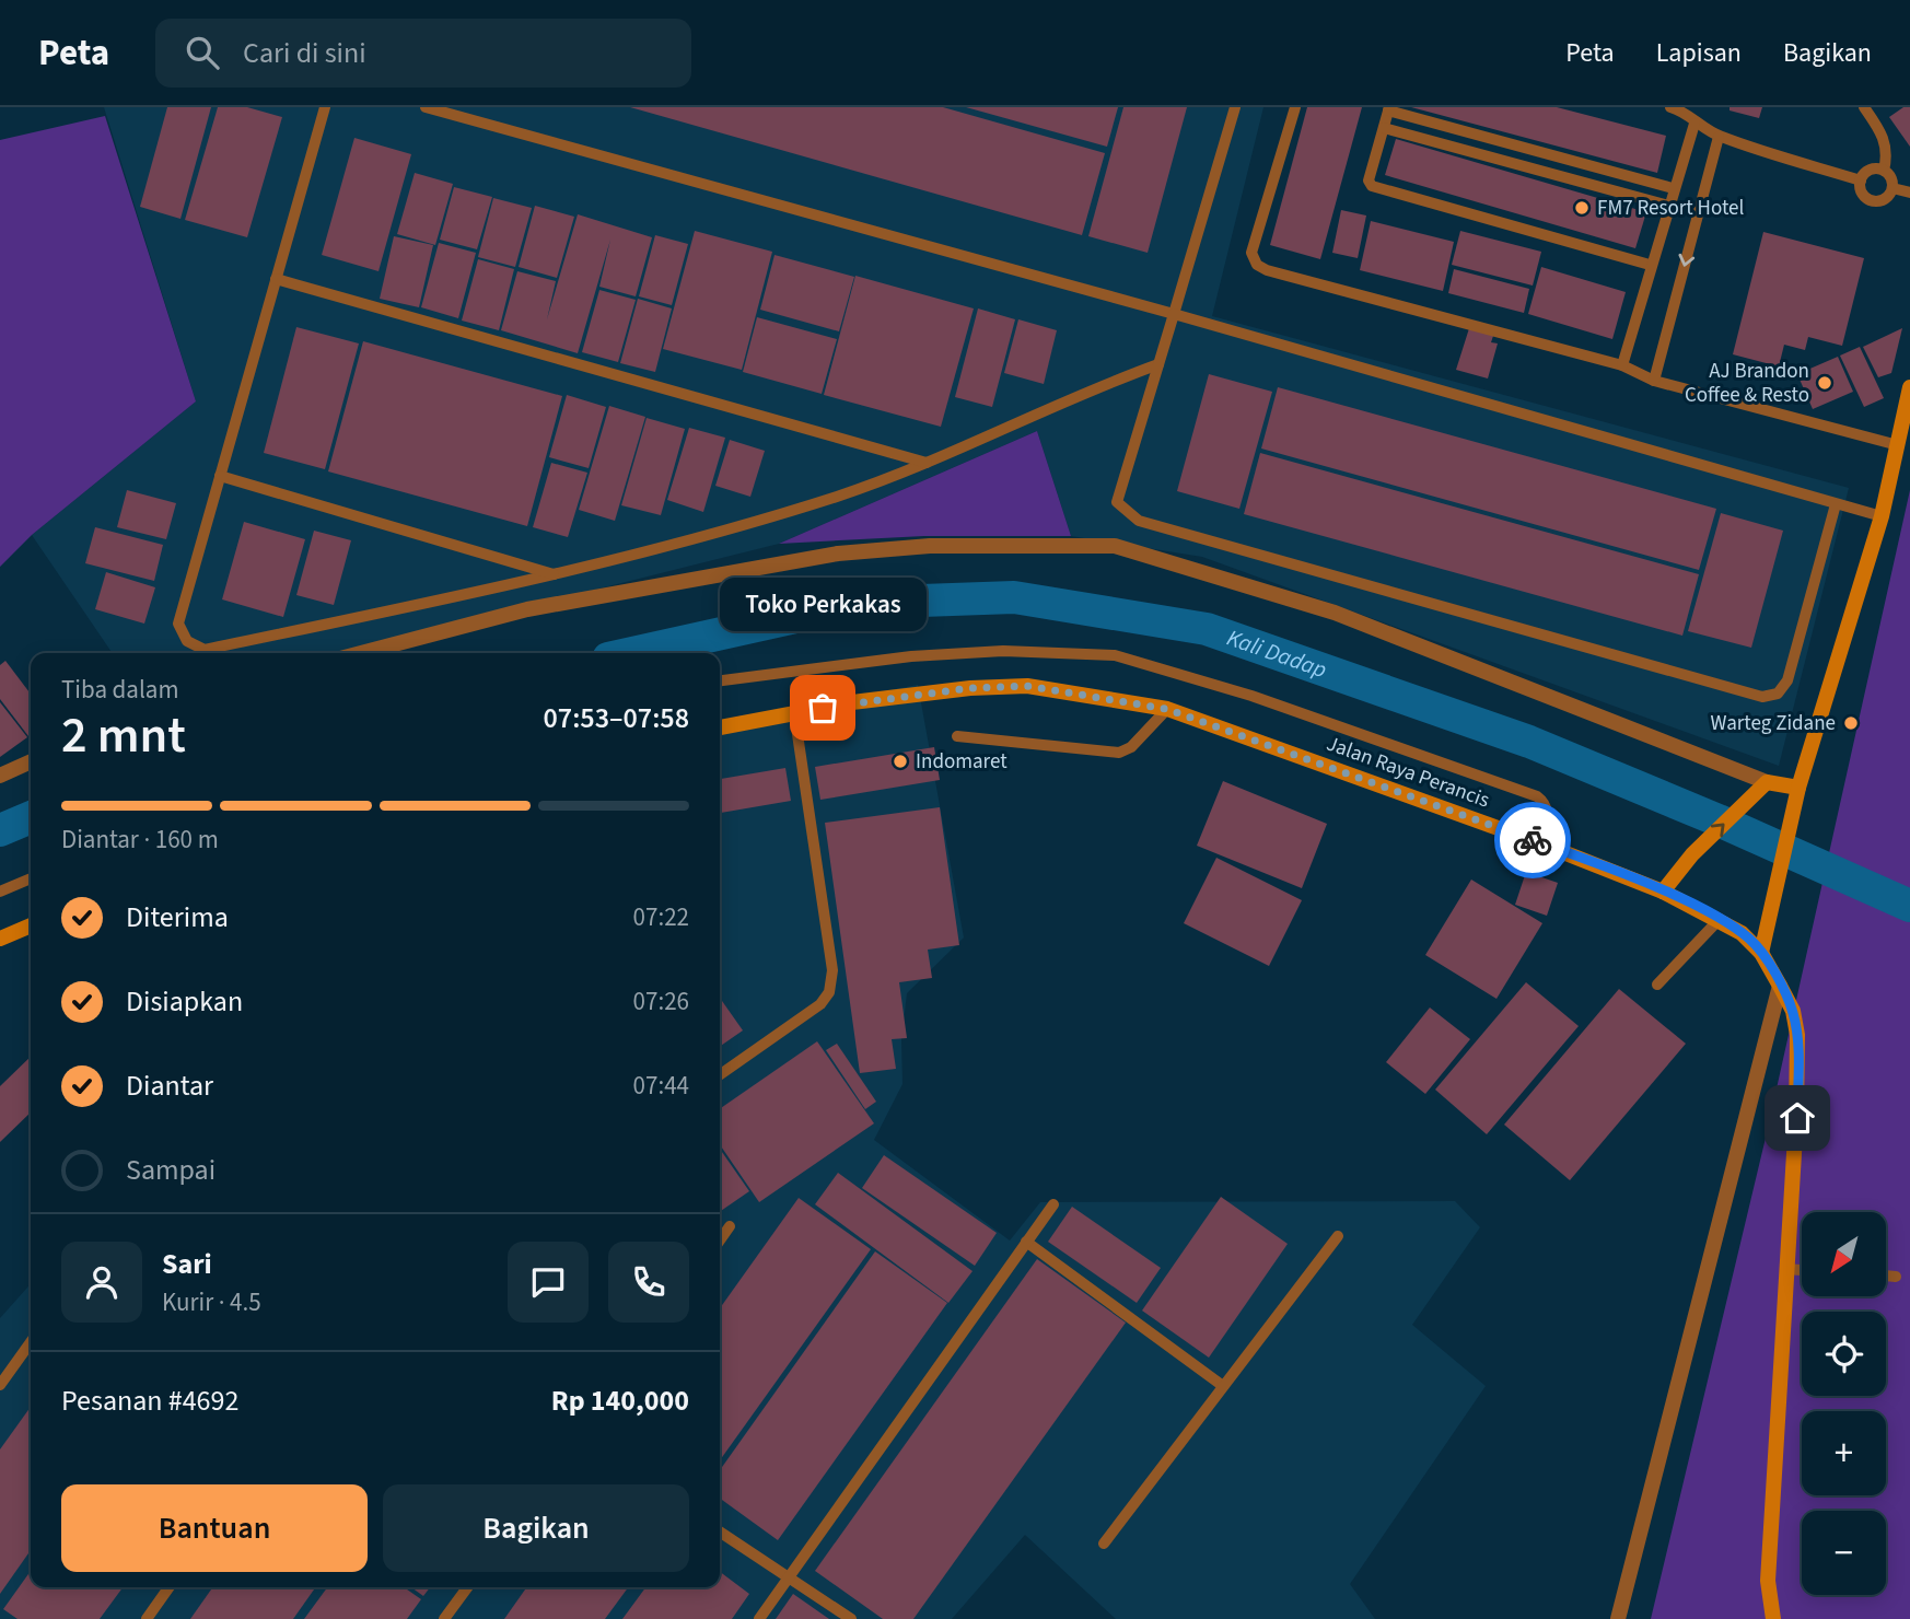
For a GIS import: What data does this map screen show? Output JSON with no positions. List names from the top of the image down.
{
  "streets": {
    "street": ["Jalan Raya Perancis"]
  },
  "water": ["Kali Dadap"],
  "places": [
    "FM7 Resort Hotel",
    "AJ Brandon Coffee & Resto",
    "Toko Perkakas",
    "Warteg Zidane",
    "Indomaret"
  ],
  "north": "bottom left",
  "page": {
    "header": "Peta",
    "search": "Cari di sini",
    "nav": ["Peta", "Lapisan", "Bagikan"],
    "bubble": "Toko Perkakas",
    "heading": ["2 mnt", "Tiba dalam", "07:53–07:58"],
    "panel": [
      "Sari",
      "Kurir · 4.5",
      "Pesanan #4692",
      "Rp 140,000"
    ],
    "bar": "Diantar · 160 m",
    "list": [
      ["Diterima", "07:22"],
      ["Disiapkan", "07:26"],
      ["Diantar", "07:44"],
      "Sampai"
    ],
    "map_buttons": ["+", "−"],
    "buttons": ["Bantuan", "Bagikan"]
  }
}
